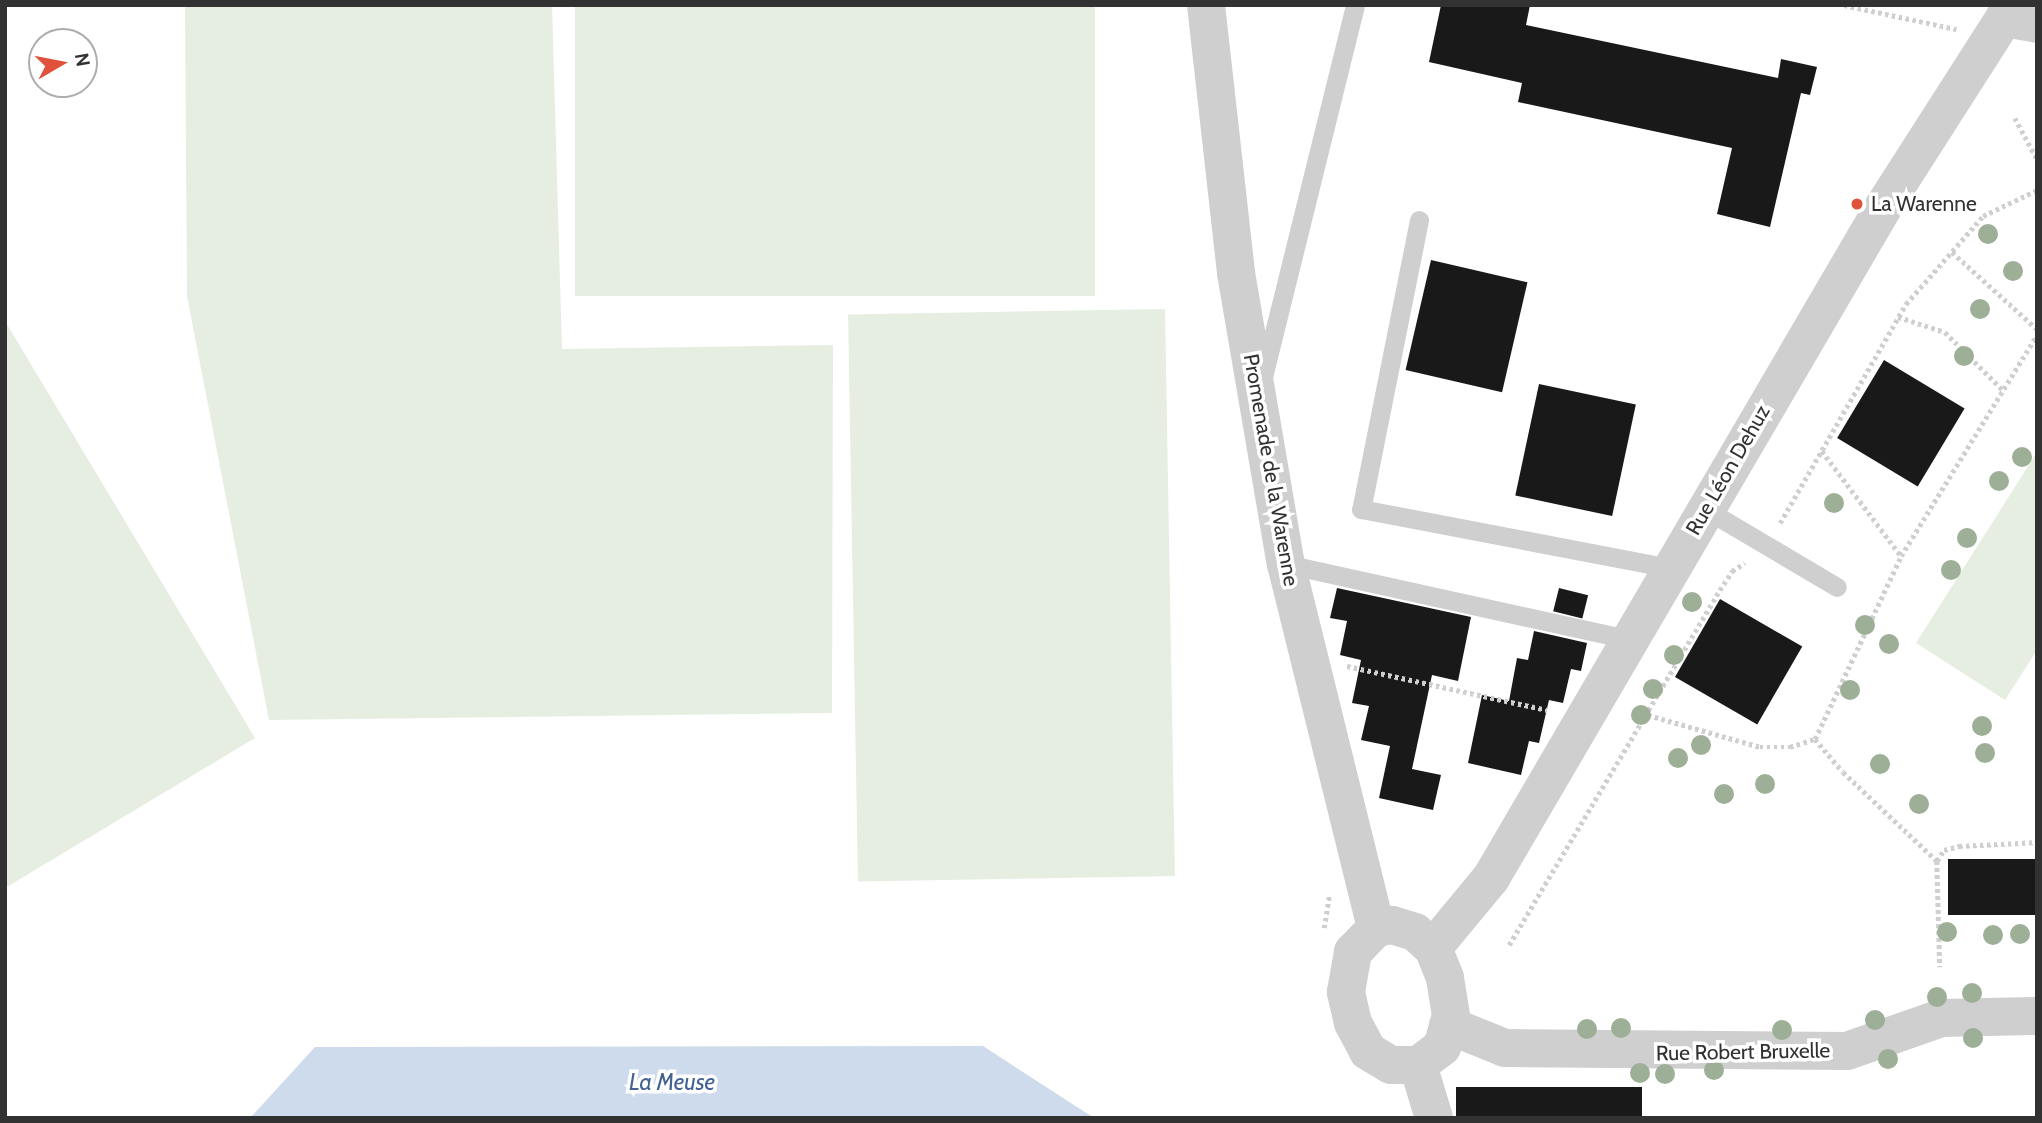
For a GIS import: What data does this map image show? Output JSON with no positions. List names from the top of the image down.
{
  "streets": {
    "street": ["Promenade de la Warenne", "Rue Léon Dehuz", "Rue Robert Bruxelle"]
  },
  "crossings": [
    ["Promenade de la Warenne", "Rue Léon Dehuz"],
    ["Promenade de la Warenne", "Rue Robert Bruxelle"],
    ["Rue Léon Dehuz", "Rue Robert Bruxelle"]
  ],
  "water": ["La Meuse"],
  "places": ["La Warenne"],
  "north": "right"
}
